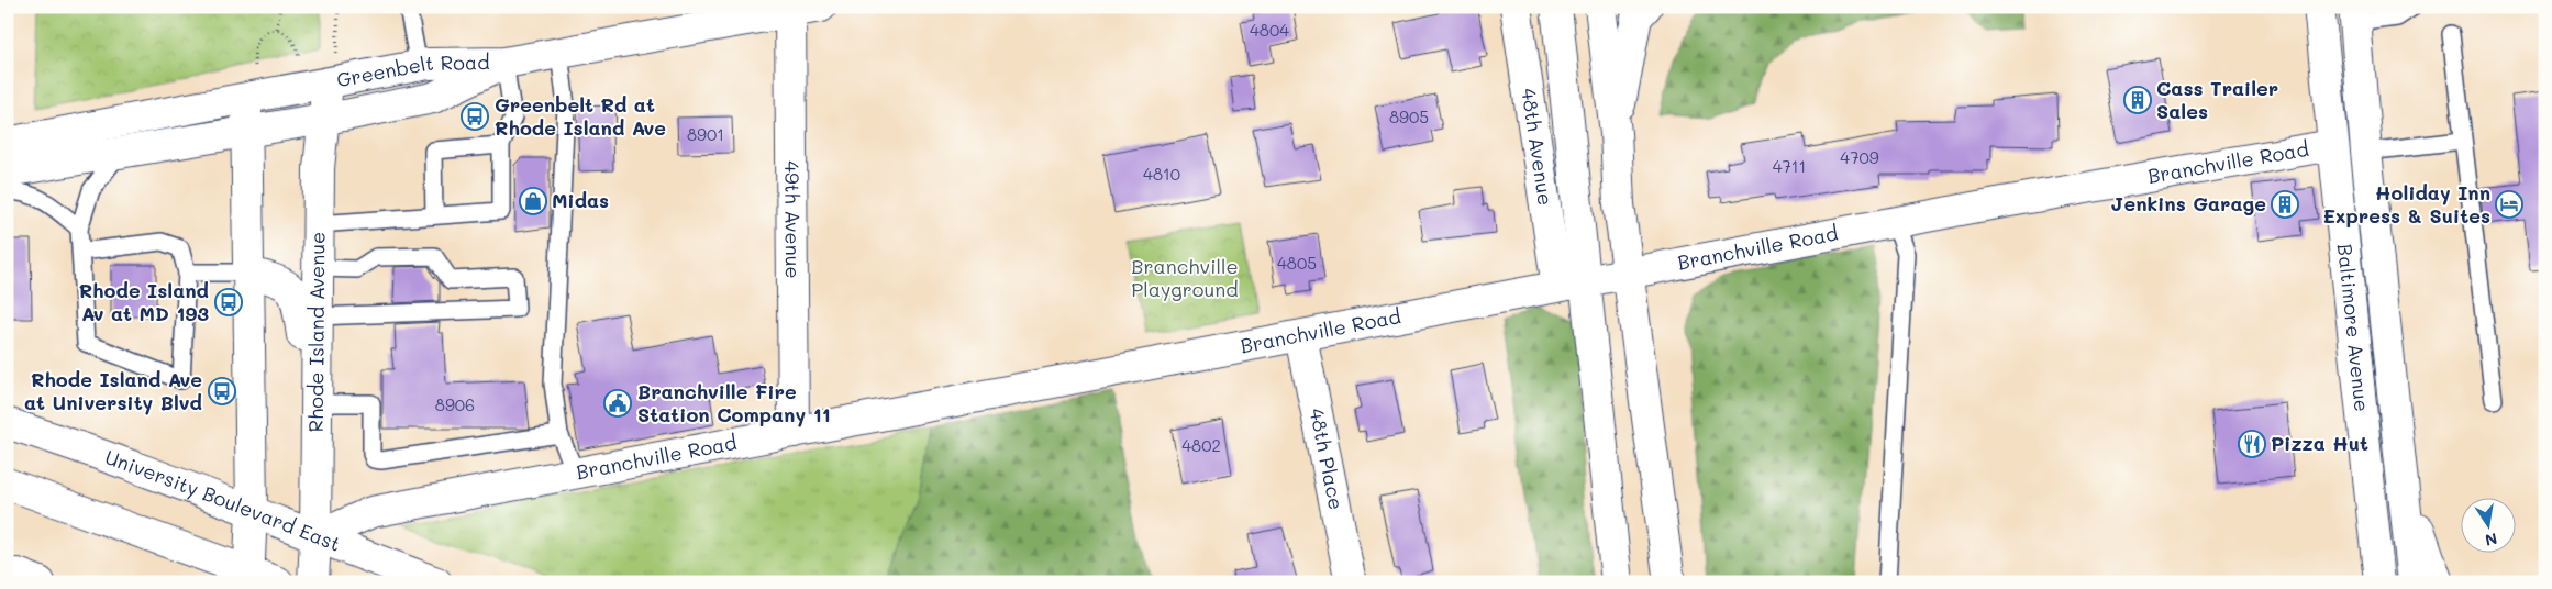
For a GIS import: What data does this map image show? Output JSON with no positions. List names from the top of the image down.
{
  "streets": {
    "main road": [
      "Greenbelt Road",
      "48th Avenue",
      "Branchville Road",
      "49th Avenue",
      "Baltimore Avenue",
      "Rhode Island Avenue",
      "48th Place",
      "University Boulevard East"
    ]
  },
  "crossings": [
    ["Greenbelt Road", "49th Avenue"],
    ["Greenbelt Road", "Rhode Island Avenue"],
    ["48th Avenue", "Branchville Road"],
    ["Branchville Road", "49th Avenue"],
    ["Branchville Road", "Baltimore Avenue"],
    ["Branchville Road", "Rhode Island Avenue"],
    ["Branchville Road", "48th Place"],
    ["Branchville Road", "University Boulevard East"],
    ["Rhode Island Avenue", "University Boulevard East"]
  ],
  "parks": ["Branchville Playground"],
  "places": {
    "building": ["Cass Trailer Sales", "Jenkins Garage"],
    "bus stop": ["Greenbelt Rd at Rhode Island Ave", "Rhode Island Av at MD 193", "Rhode Island Ave at University Blvd"],
    "shop": ["Midas"],
    "hotel": ["Holiday Inn Express & Suites"],
    "public building": ["Branchville Fire Station Company 11"],
    "restaurant": ["Pizza Hut"]
  },
  "house_numbers": [
    "4804",
    "8905",
    "8901",
    "4709",
    "4711",
    "4810",
    "4805",
    "8906",
    "4802"
  ],
  "north": "bottom"
}
